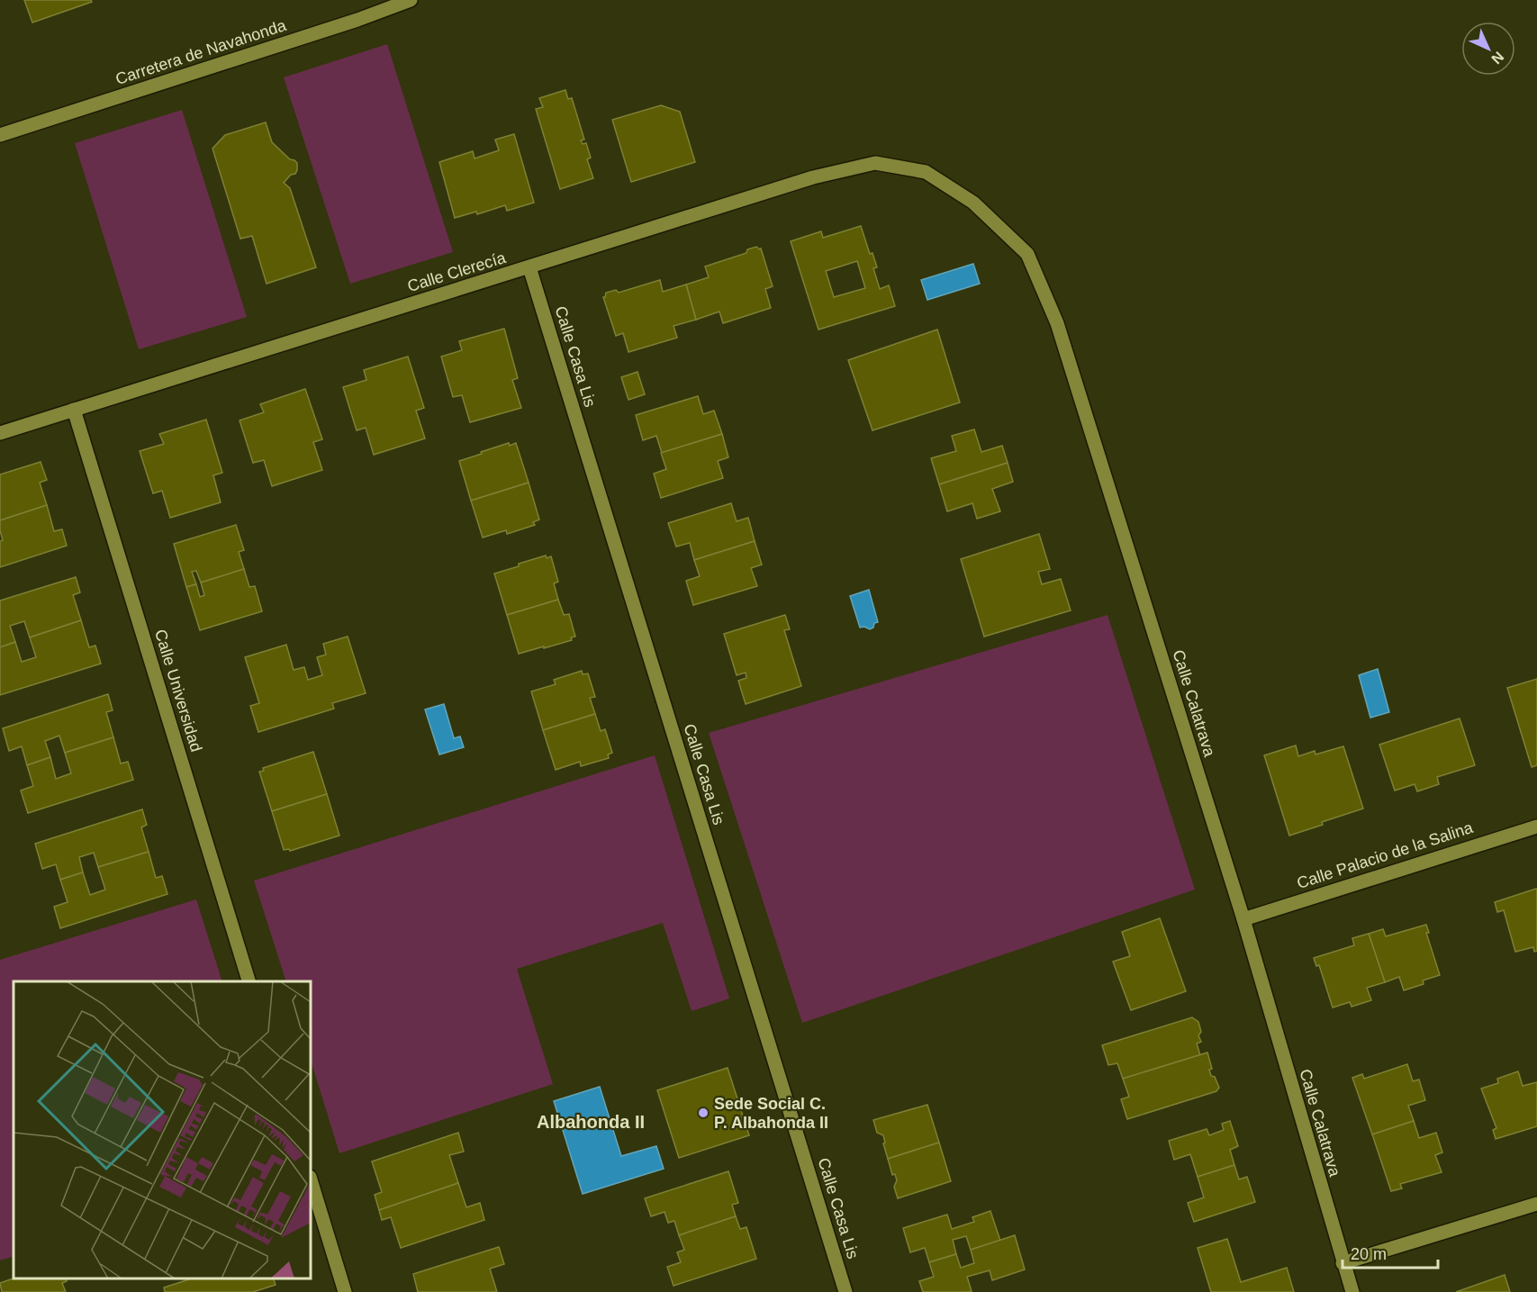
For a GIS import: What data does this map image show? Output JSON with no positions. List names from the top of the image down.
{
  "streets": {
    "street": [
      "Carretera de Navahonda",
      "Calle Clerecía",
      "Calle Casa Lis",
      "Calle Universidad",
      "Calle Calatrava",
      "Calle Palacio de la Salina"
    ]
  },
  "crossings": [
    ["Calle Clerecía", "Calle Casa Lis"],
    ["Calle Clerecía", "Calle Universidad"],
    ["Calle Clerecía", "Calle Calatrava"],
    ["Calle Calatrava", "Calle Palacio de la Salina"]
  ],
  "districts": ["Albahonda II"],
  "places": ["Sede Social C. P. Albahonda II"],
  "scale_bar": "20 m",
  "north": "bottom right"
}
